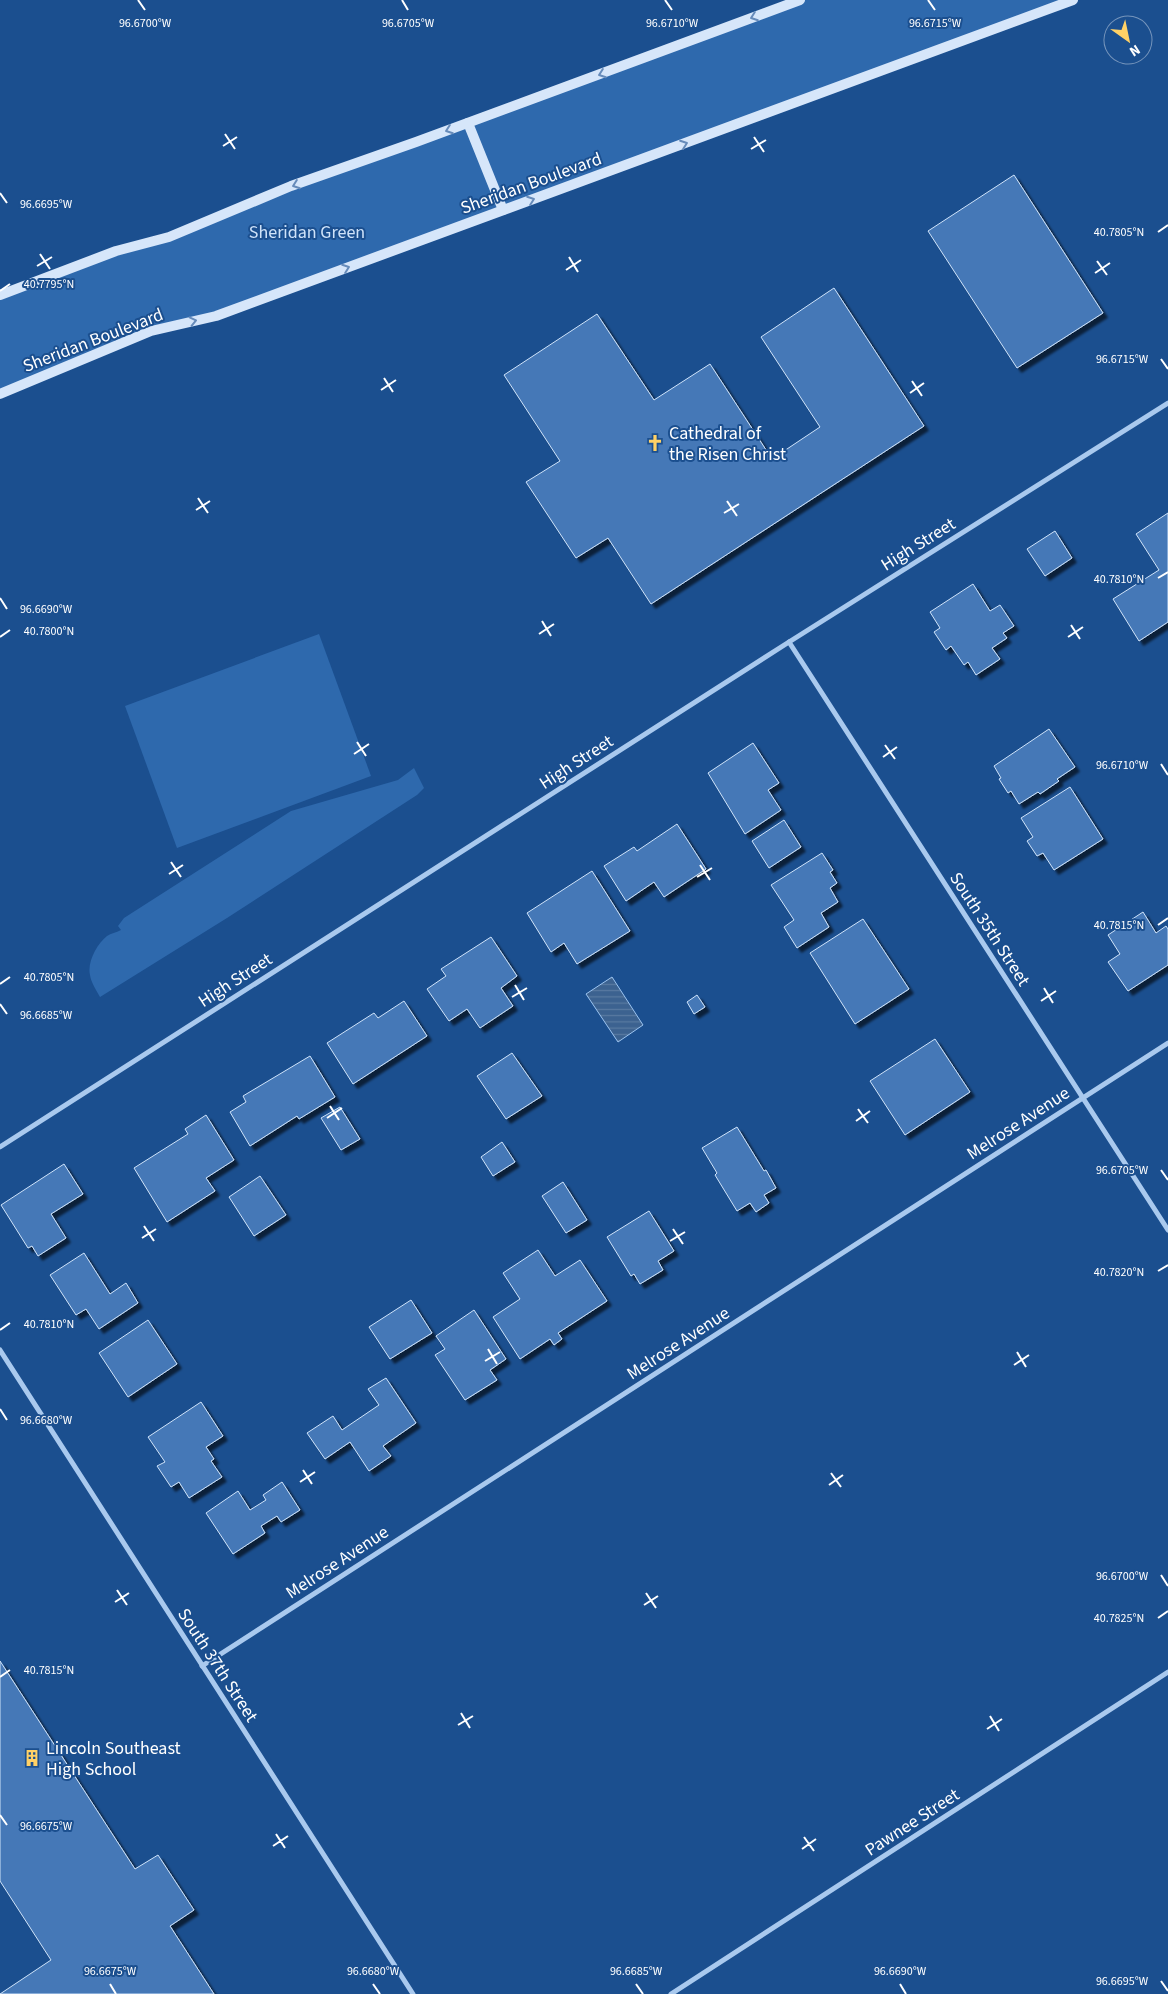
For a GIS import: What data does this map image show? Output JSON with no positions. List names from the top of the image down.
{
  "streets": {
    "main road": ["Sheridan Boulevard"],
    "street": [
      "High Street",
      "South 35th Street",
      "Melrose Avenue",
      "South 37th Street",
      "Pawnee Street"
    ]
  },
  "crossings": [
    ["High Street", "South 35th Street"],
    ["South 35th Street", "Melrose Avenue"],
    ["Melrose Avenue", "South 37th Street"]
  ],
  "one_way": ["Sheridan Boulevard"],
  "parks": ["Sheridan Green"],
  "places": {
    "church": ["Cathedral of the Risen Christ"],
    "building": ["Lincoln Southeast High School"]
  },
  "north": "bottom right",
  "coordinates": [
    "96.6700°W",
    "96.6710°W",
    "96.6715°W",
    "96.6705°W",
    "96.6695°W",
    "40.7805°N",
    "40.7795°N",
    "40.7810°N",
    "96.6690°W",
    "40.7800°N",
    "40.7815°N",
    "96.6685°W",
    "40.7820°N",
    "96.6680°W",
    "40.7825°N",
    "96.6675°W"
  ]
}
